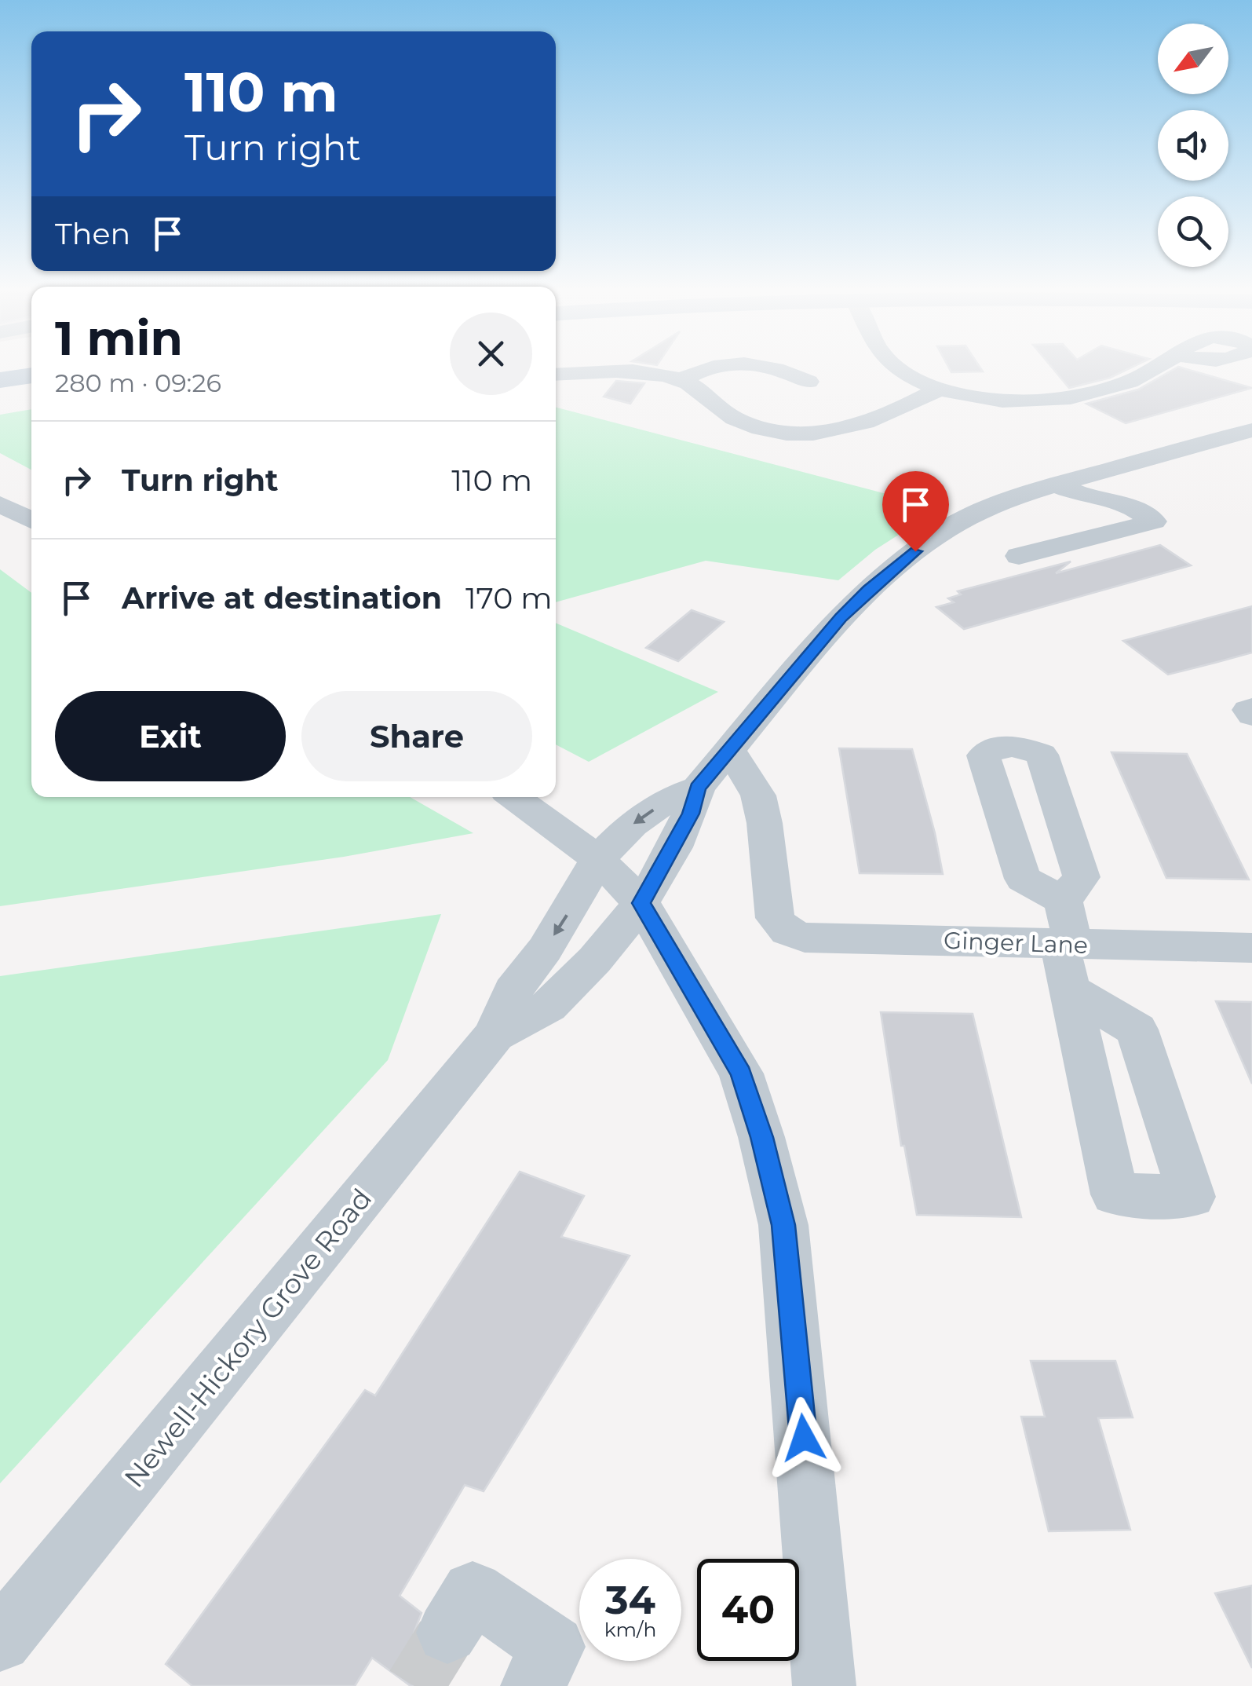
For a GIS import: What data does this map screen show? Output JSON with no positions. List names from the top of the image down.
{
  "streets": {
    "street": ["Ginger Lane", "Newell-Hickory Grove Road"]
  },
  "crossings": [
    ["Ginger Lane", "Newell-Hickory Grove Road"]
  ],
  "north": "bottom left",
  "page": {
    "turn": ["110 m", "Turn right"],
    "then": "Then",
    "heading": ["1 min", "280 m · 09:26"],
    "list": [
      {
        "name": "Turn right",
        "value": "110 m"
      },
      {
        "name": "Arrive at destination",
        "value": "170 m"
      }
    ],
    "buttons": ["Exit", "Share"],
    "speed": "34 km/h",
    "limit": "40"
  }
}
